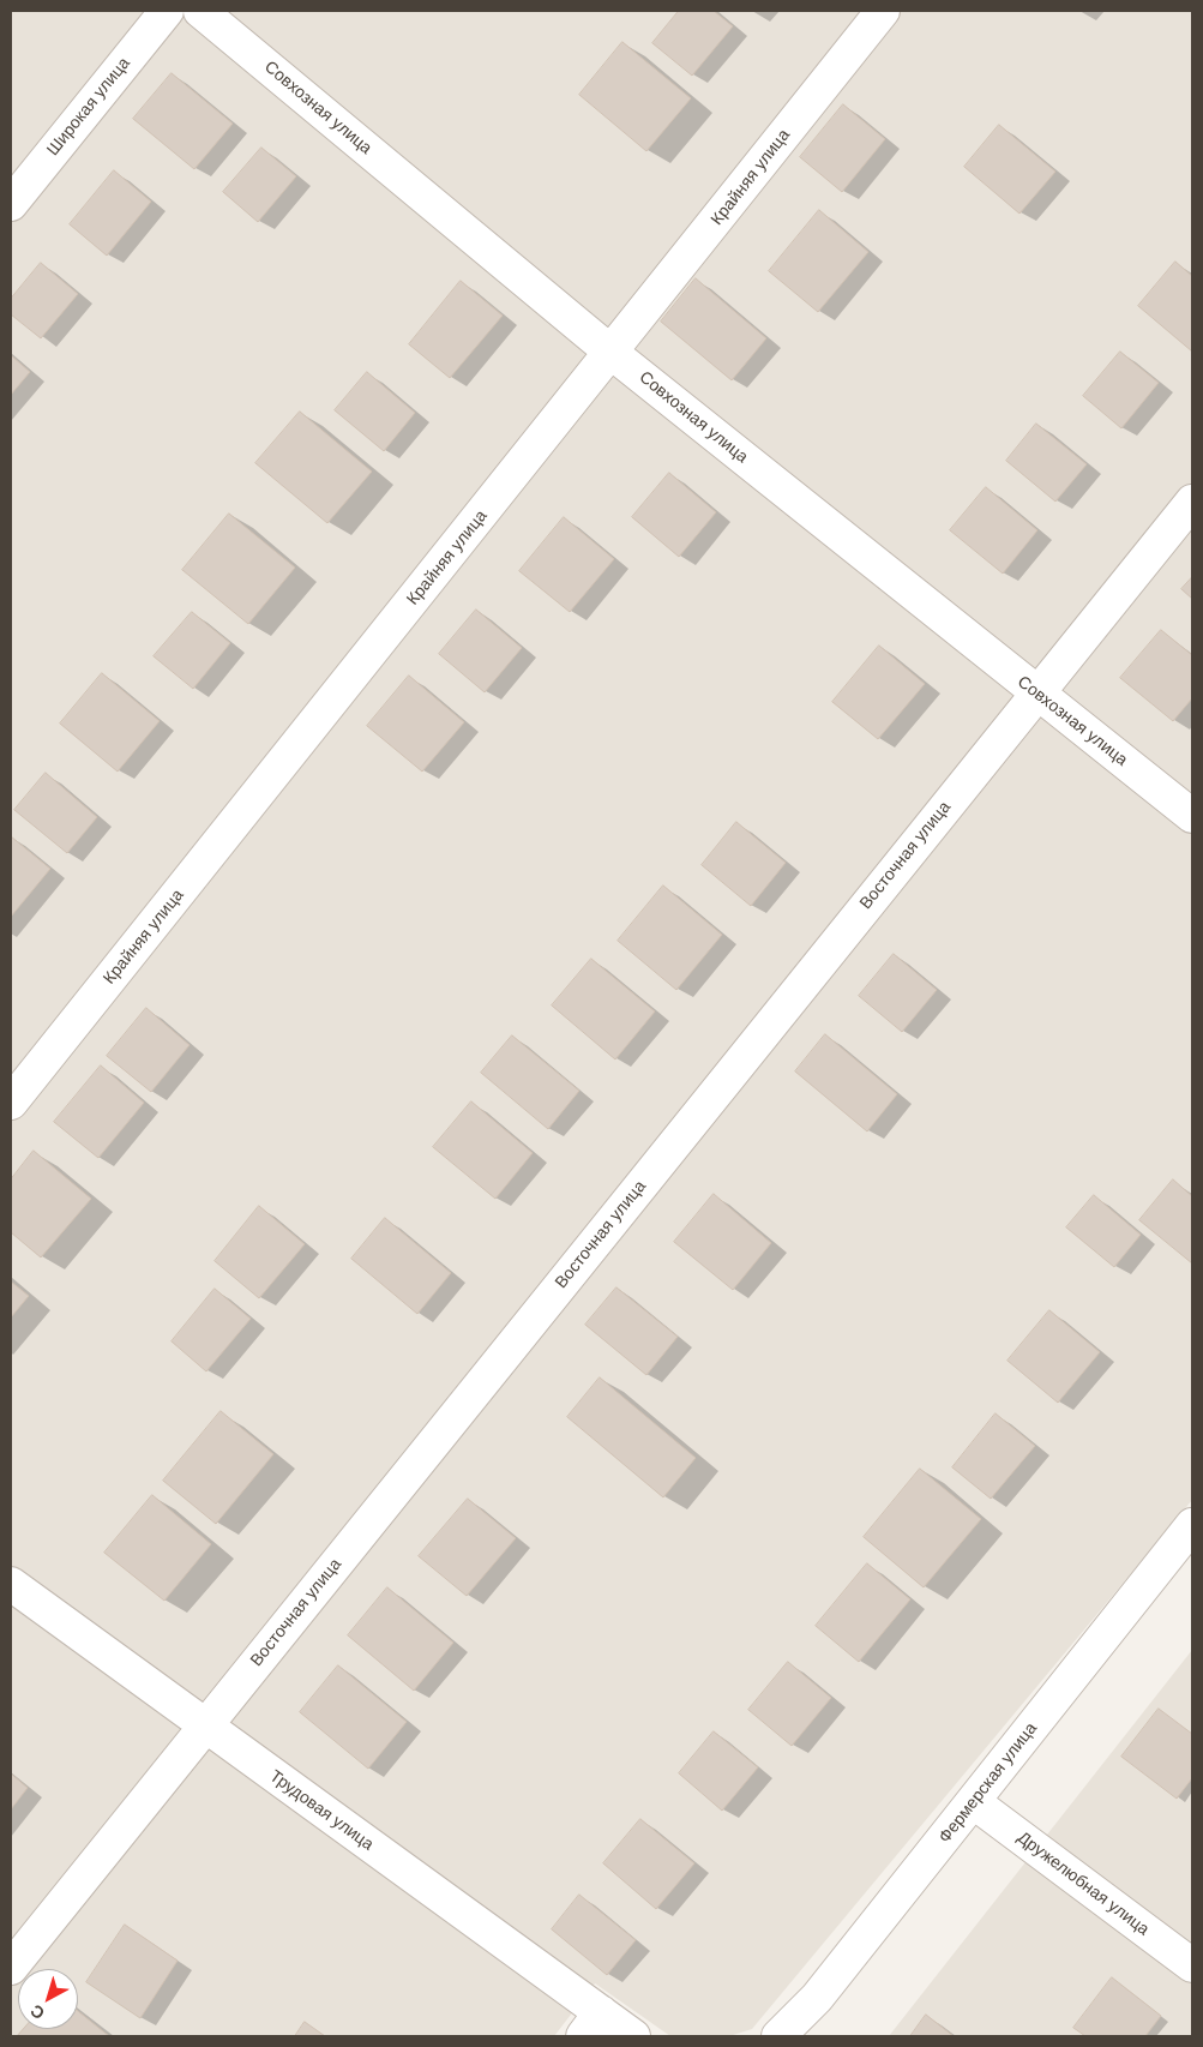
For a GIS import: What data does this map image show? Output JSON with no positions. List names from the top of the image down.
{
  "streets": {
    "street": [
      "Широкая улица",
      "Совхозная улица",
      "Крайняя улица",
      "Восточная улица",
      "Фермерская улица",
      "Трудовая улица",
      "Дружелюбная улица"
    ]
  },
  "crossings": [
    ["Совхозная улица", "Крайняя улица"],
    ["Совхозная улица", "Восточная улица"],
    ["Восточная улица", "Трудовая улица"],
    ["Фермерская улица", "Дружелюбная улица"]
  ],
  "north": "bottom left"
}
